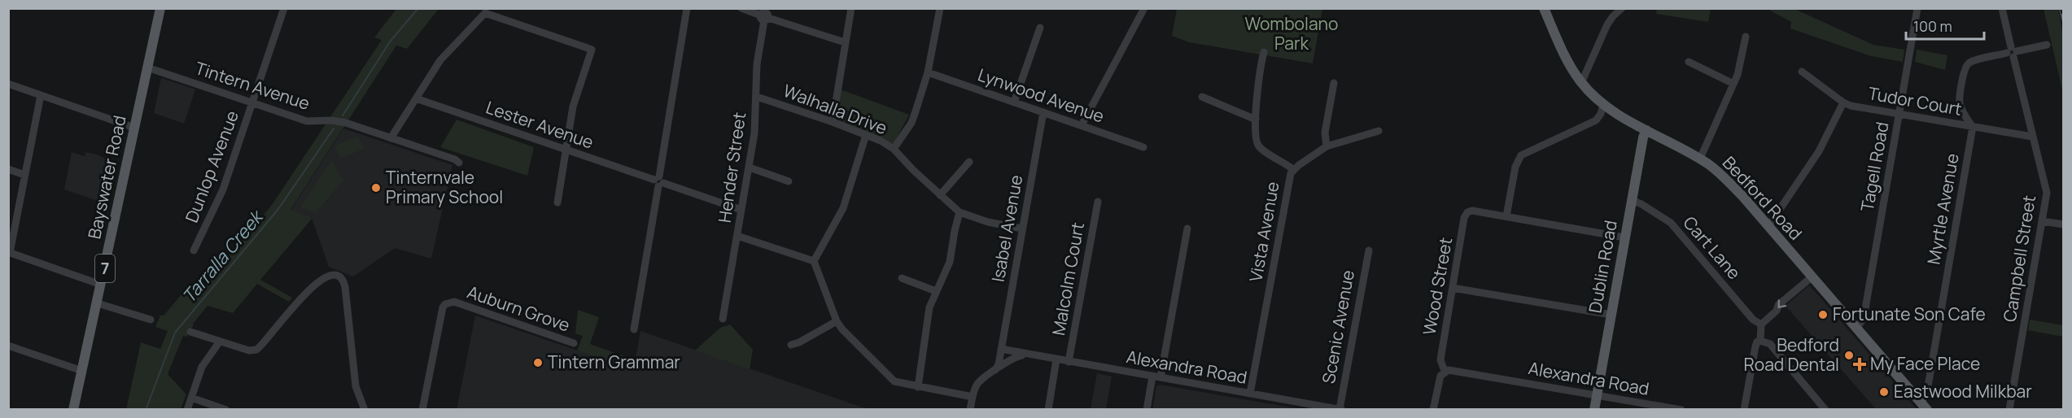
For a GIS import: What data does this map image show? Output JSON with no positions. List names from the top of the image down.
{
  "streets": {
    "main road": [
      "Bayswater Road",
      "Bedford Road",
      "Dublin Road",
      "7"
    ],
    "street": [
      "Tintern Avenue",
      "Lynwood Avenue",
      "Tudor Court",
      "Walhalla Drive",
      "Lester Avenue",
      "Dunlop Avenue",
      "Tagell Road",
      "Hender Street",
      "Myrtle Avenue",
      "Isabel Avenue",
      "Vista Avenue",
      "Cart Lane",
      "Campbell Street",
      "Malcolm Court",
      "Wood Street",
      "Auburn Grove",
      "Scenic Avenue",
      "Alexandra Road"
    ]
  },
  "crossings": [
    ["Tintern Avenue", "Dunlop Avenue"],
    ["Tintern Avenue", "Bayswater Road"],
    ["Lynwood Avenue", "Isabel Avenue"],
    ["Tudor Court", "Tagell Road"],
    ["Tudor Court", "Myrtle Avenue"],
    ["Tudor Court", "Campbell Street"],
    ["Walhalla Drive", "Hender Street"],
    ["Walhalla Drive", "Isabel Avenue"],
    ["Lester Avenue", "Hender Street"],
    ["Tagell Road", "Bedford Road"],
    ["Bedford Road", "Myrtle Avenue"],
    ["Bedford Road", "Dublin Road"],
    ["Isabel Avenue", "Alexandra Road"],
    ["Vista Avenue", "Alexandra Road"],
    ["Cart Lane", "Dublin Road"],
    ["Dublin Road", "Alexandra Road"],
    ["Malcolm Court", "Alexandra Road"],
    ["Wood Street", "Alexandra Road"],
    ["Scenic Avenue", "Alexandra Road"]
  ],
  "water": ["Tarralla Creek"],
  "parks": ["Wombolano Park"],
  "places": {
    "other": [
      "Tinternvale Primary School",
      "Fortunate Son Cafe",
      "Bedford Road Dental",
      "Tintern Grammar",
      "Eastwood Milkbar"
    ],
    "health": ["My Face Place"]
  },
  "scale_bar": "100 m"
}
